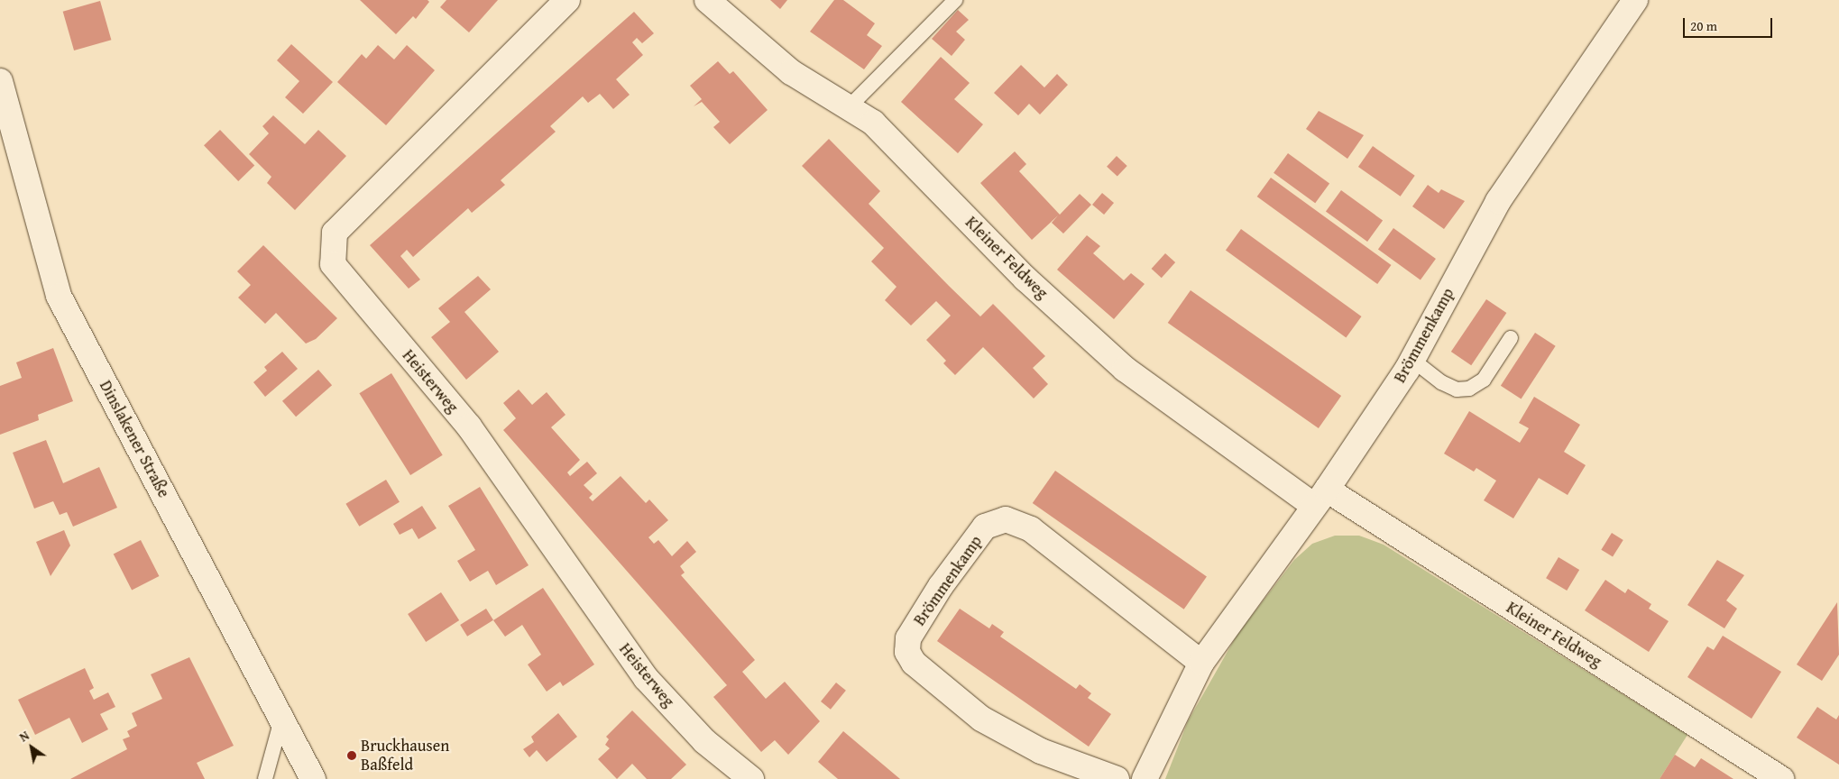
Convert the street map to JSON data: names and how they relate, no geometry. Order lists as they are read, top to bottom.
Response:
{
  "streets": {
    "street": [
      "Kleiner Feldweg",
      "Brömmenkamp",
      "Heisterweg",
      "Dinslakener Straße"
    ]
  },
  "crossings": [
    ["Kleiner Feldweg", "Brömmenkamp"]
  ],
  "places": ["Bruckhausen Baßfeld"],
  "scale_bar": "20 m",
  "north": "top left"
}
